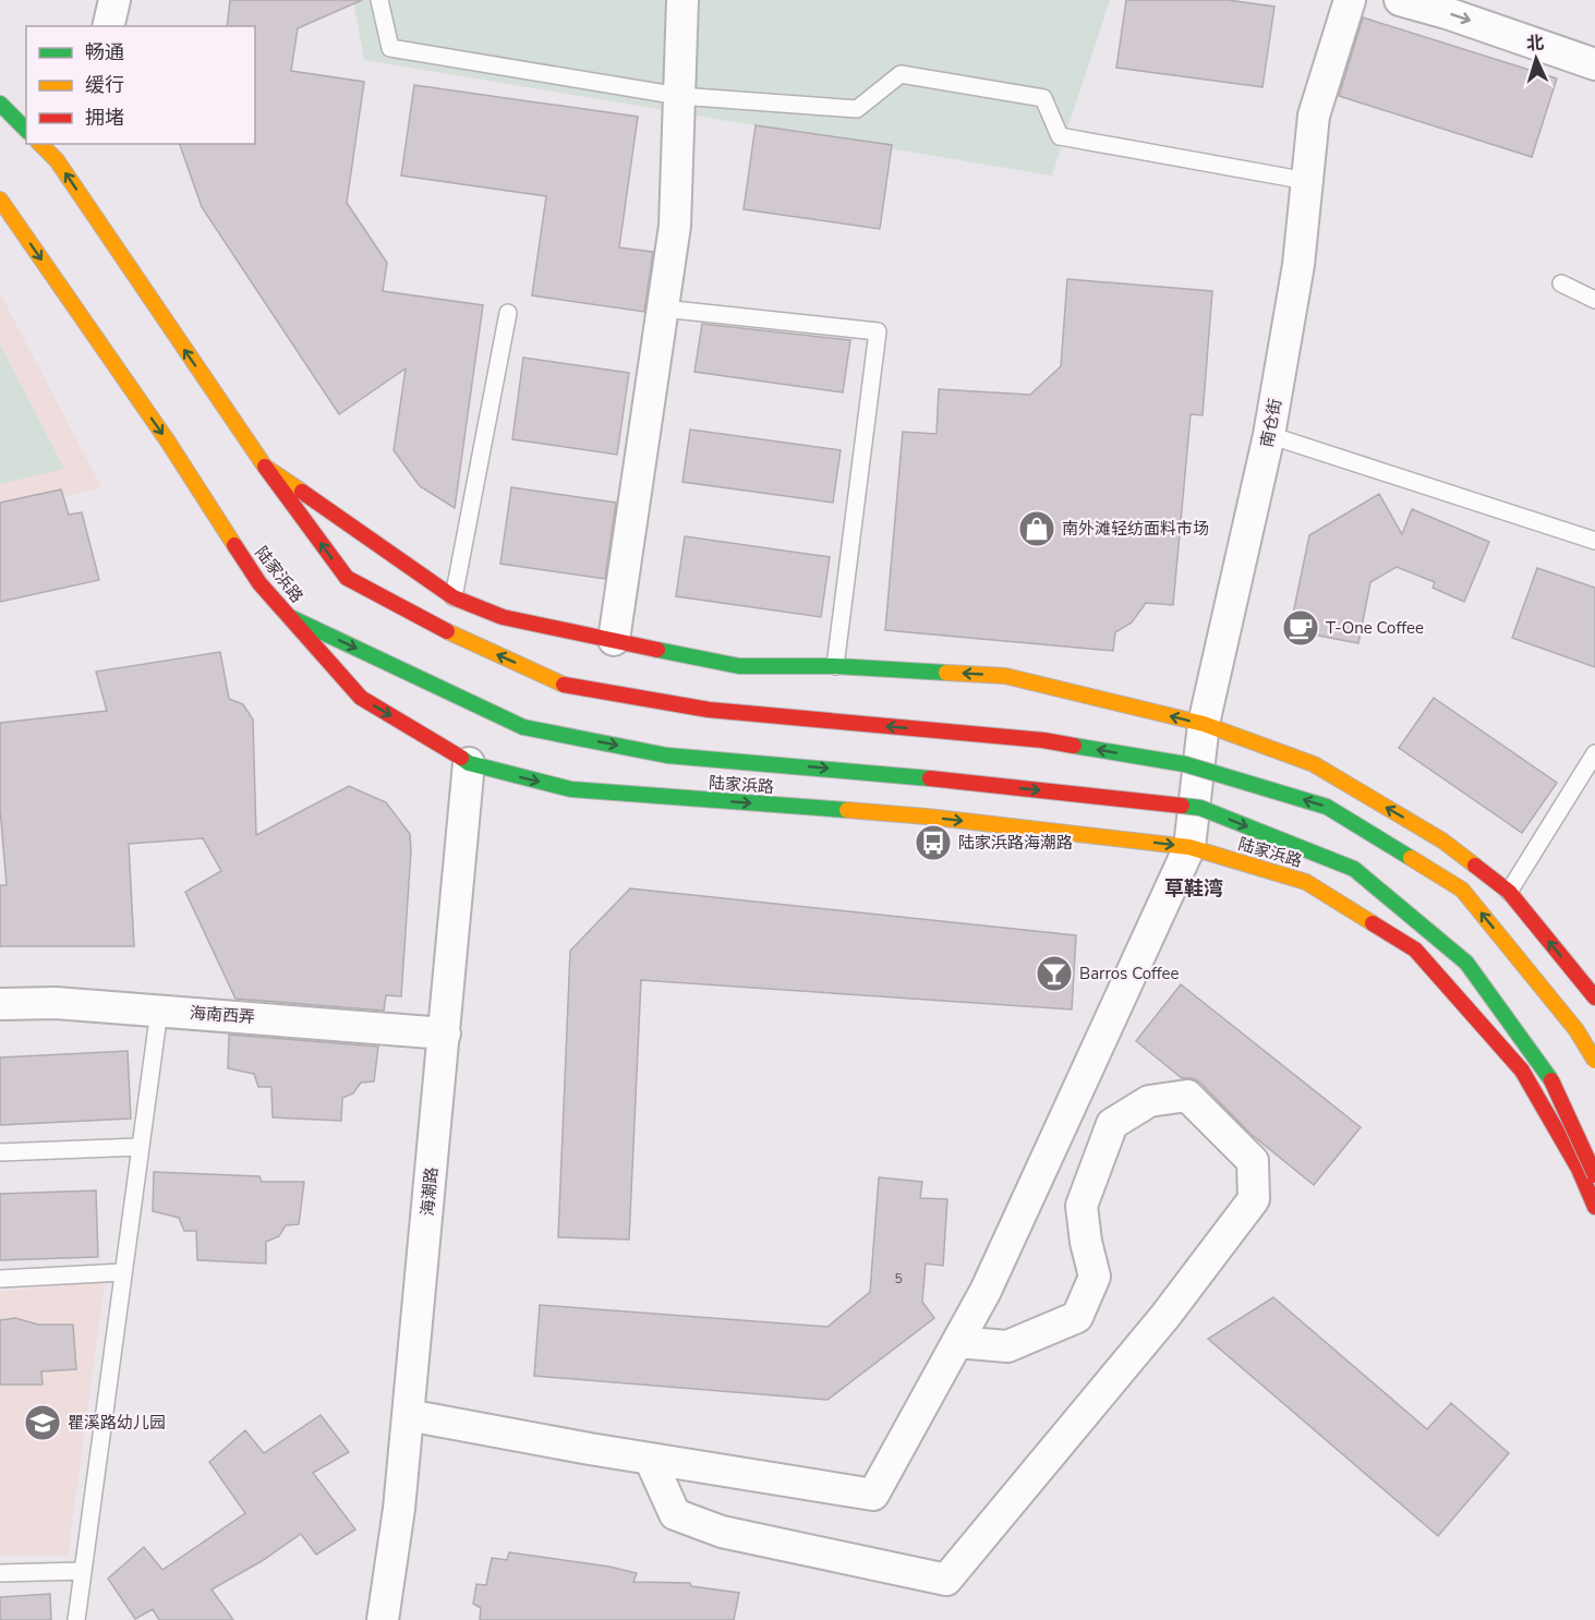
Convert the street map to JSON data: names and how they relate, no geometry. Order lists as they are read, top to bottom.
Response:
{
  "streets": {
    "main road": ["陆家浜路"],
    "street": ["南仓街", "海南西弄", "海潮路"]
  },
  "crossings": [
    ["南仓街", "陆家浜路"],
    ["陆家浜路", "海潮路"],
    ["海南西弄", "海潮路"]
  ],
  "districts": ["草鞋湾"],
  "places": {
    "shop": ["南外滩轻纺面料市场"],
    "cafe": ["T-One Coffee"],
    "bus stop": ["陆家浜路海潮路"],
    "bar": ["Barros Coffee"],
    "school or university": ["瞿溪路幼儿园"]
  },
  "house_numbers": ["5"],
  "legend": ["畅通", "缓行", "拥堵"],
  "north": "top"
}
